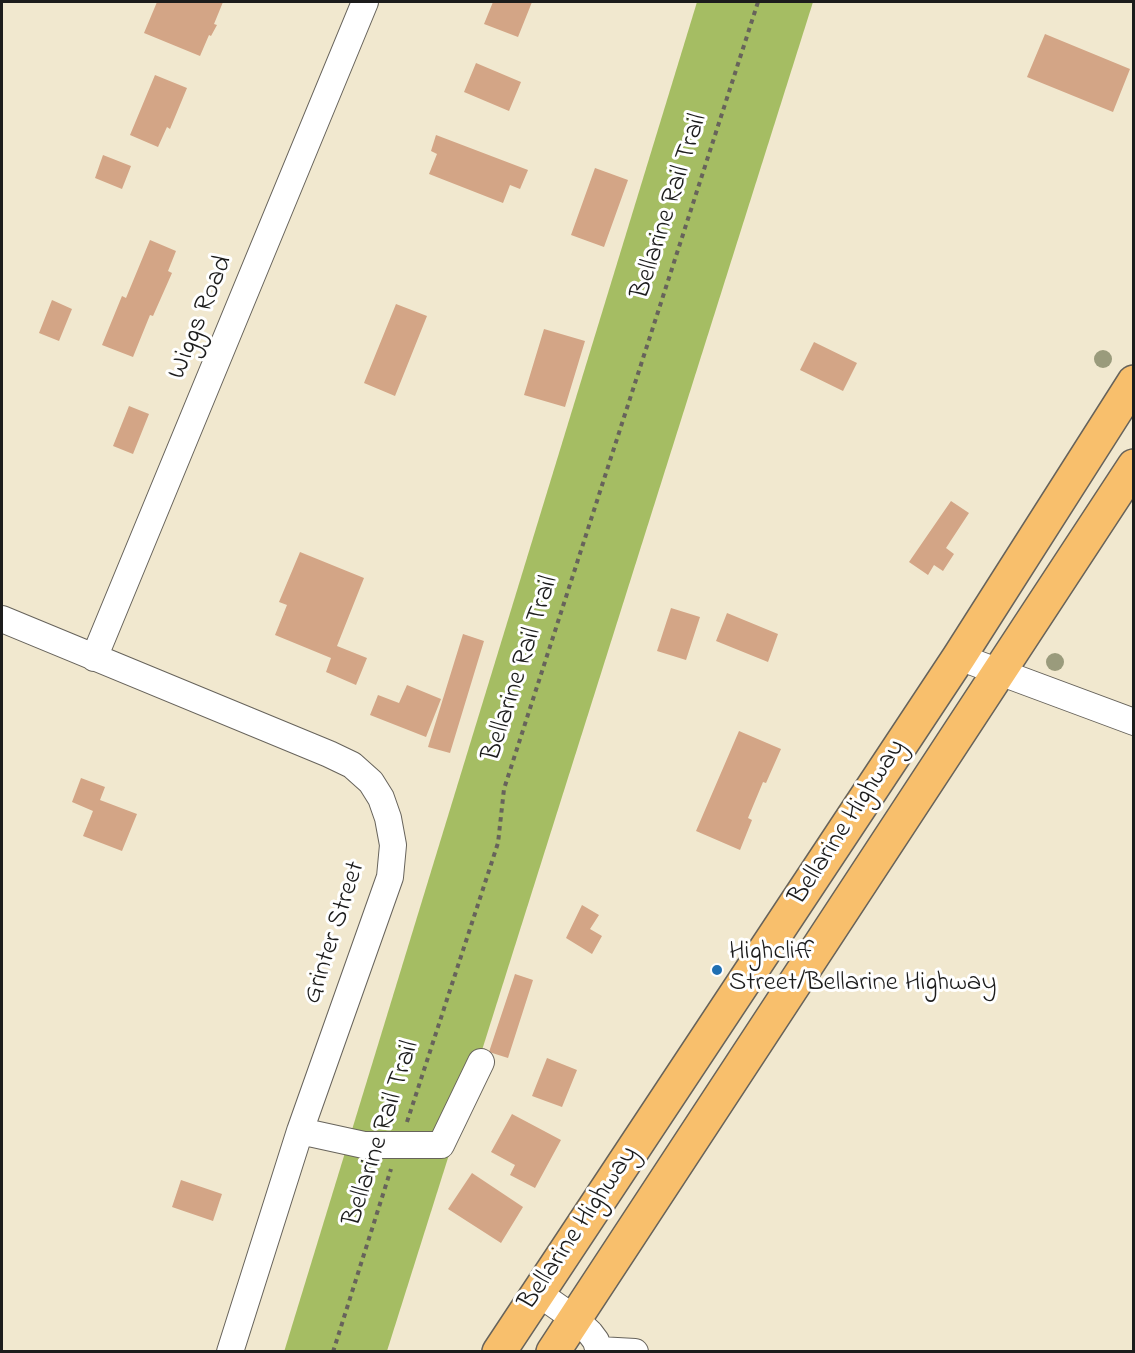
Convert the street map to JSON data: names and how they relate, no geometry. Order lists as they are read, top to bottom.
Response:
{
  "streets": {
    "highway": ["Bellarine Highway"],
    "street": ["Wiggs Road", "Grinter Street"],
    "path": ["Bellarine Rail Trail"]
  },
  "crossings": [
    ["Wiggs Road", "Grinter Street"]
  ],
  "places": ["Highcliff Street/Bellarine Highway"]
}
